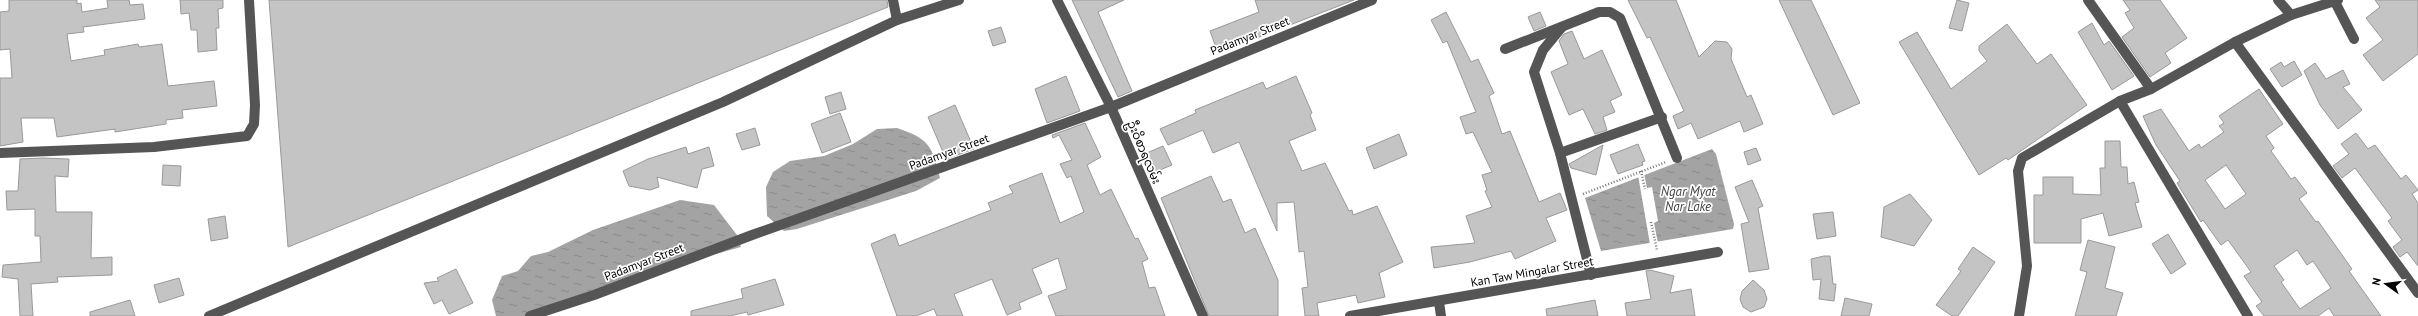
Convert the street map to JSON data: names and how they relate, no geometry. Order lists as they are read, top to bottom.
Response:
{
  "streets": {
    "street": ["Padamyar Street", "ဦးဝိစာရလမ်း", "Kan Taw Mingalar Street"]
  },
  "crossings": [
    ["Padamyar Street", "ဦးဝိစာရလမ်း"]
  ],
  "water": ["Ngar Myat Nar Lake"],
  "north": "left"
}
